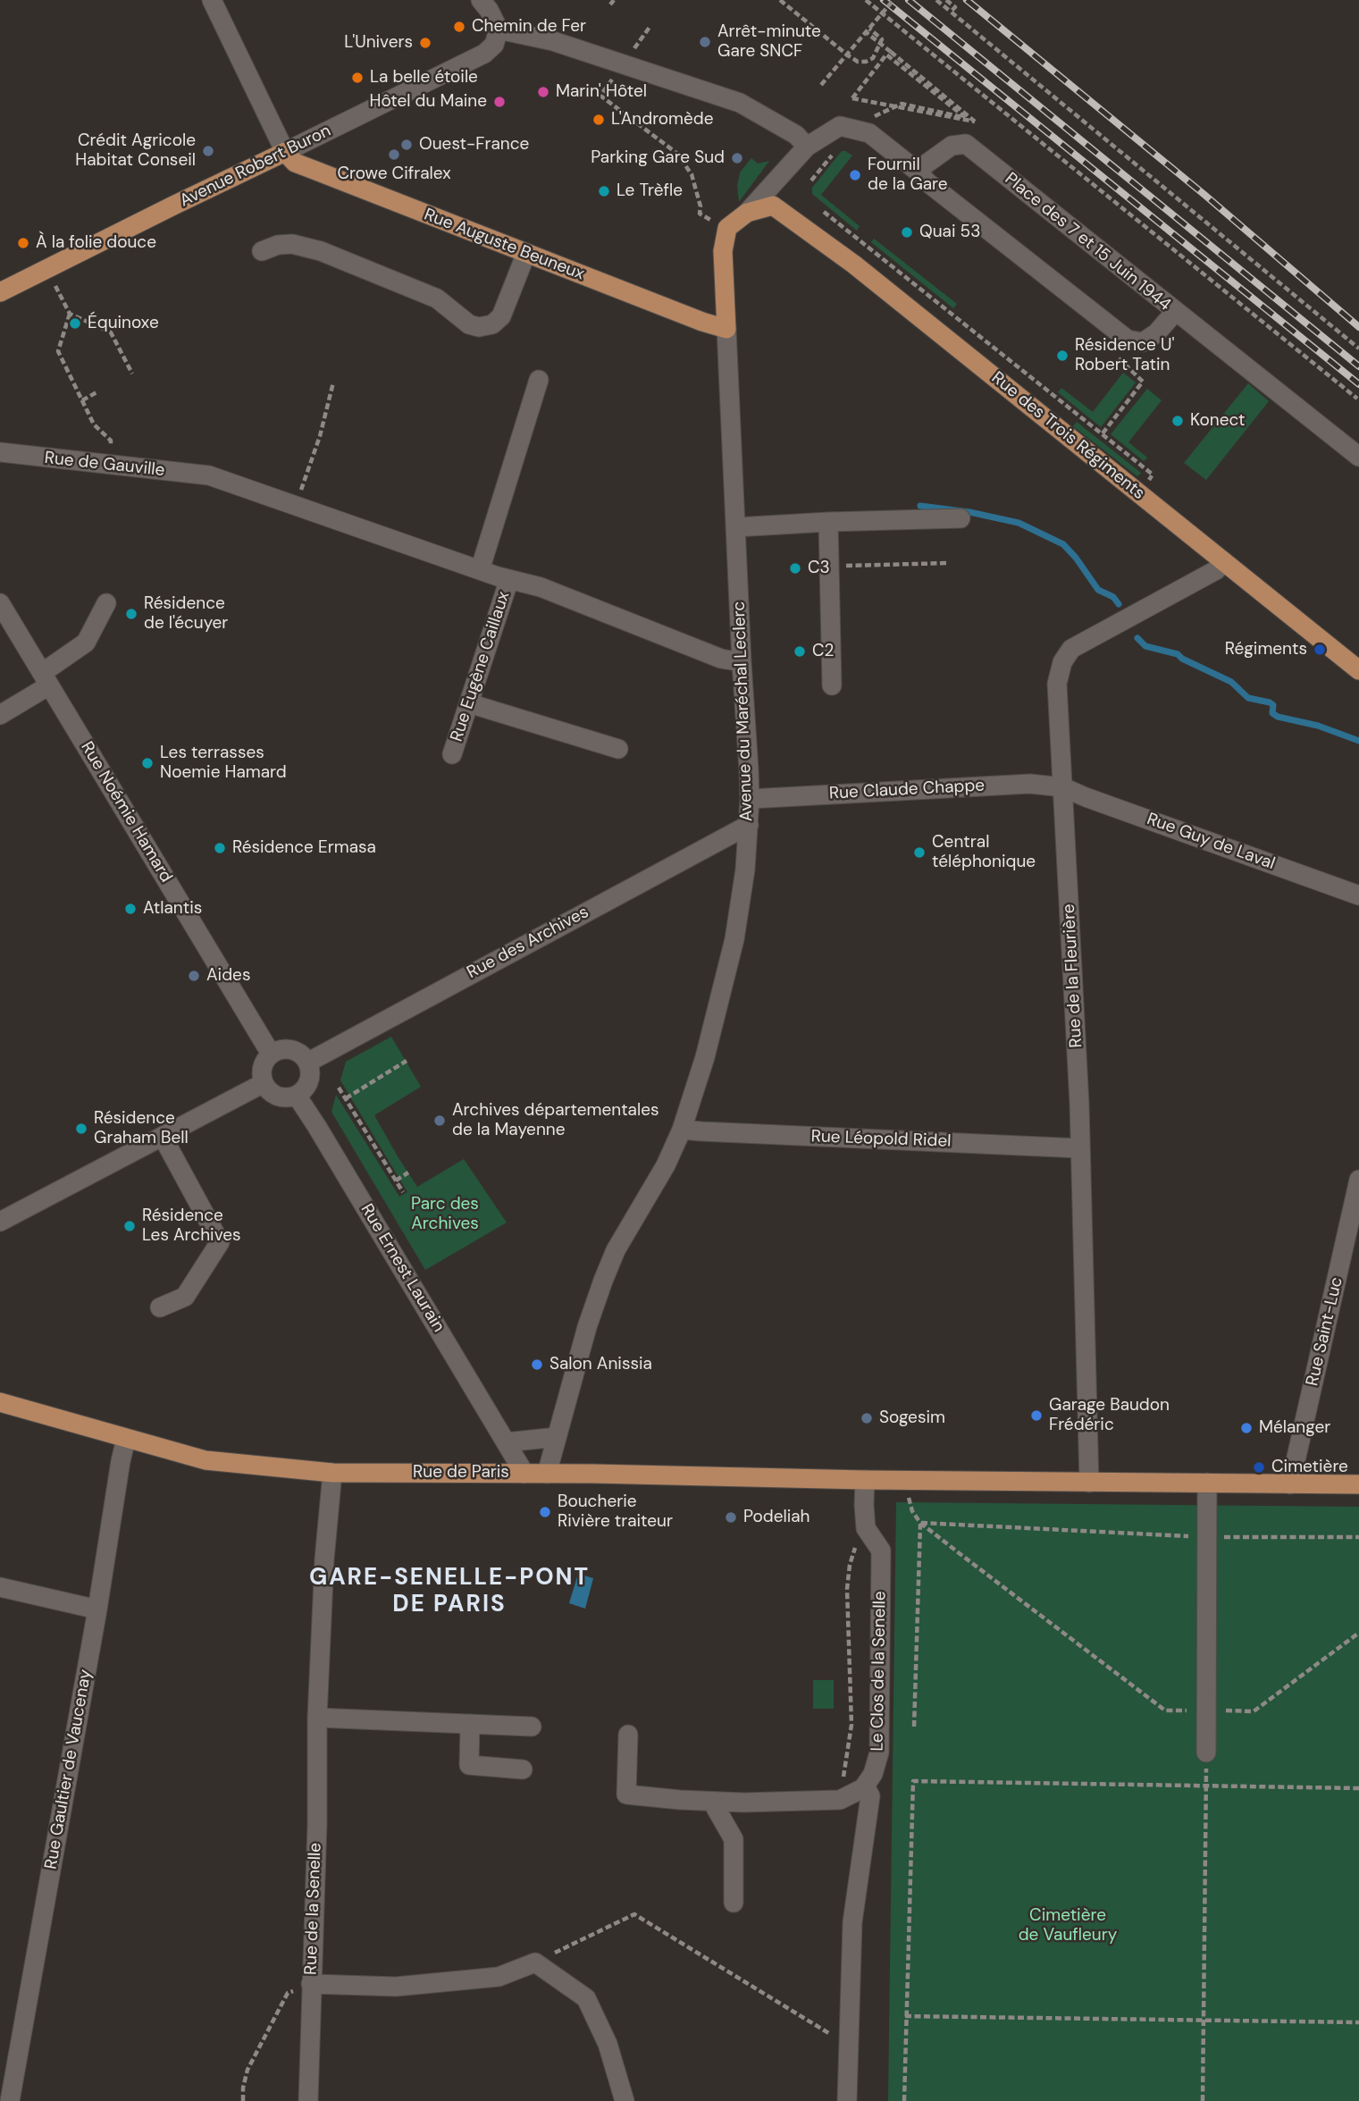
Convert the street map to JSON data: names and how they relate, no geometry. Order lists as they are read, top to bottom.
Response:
{
  "streets": {
    "main road": [
      "Avenue Robert Buron",
      "Rue Auguste Beuneux",
      "Rue des Trois Régiments",
      "Avenue du Maréchal Leclerc",
      "Rue de Paris"
    ],
    "street": [
      "Place des 7 et 15 Juin 1944",
      "Rue de Gauville",
      "Rue Eugène Caillaux",
      "Rue Claude Chappe",
      "Rue Noémie Hamard",
      "Rue Guy de Laval",
      "Rue des Archives",
      "Rue de la Fleurière",
      "Rue Léopold Ridel",
      "Rue Ernest Laurain",
      "Rue Saint-Luc",
      "Le Clos de la Senelle",
      "Rue Gaultier de Vaucenay",
      "Rue de la Senelle"
    ]
  },
  "crossings": [
    ["Avenue Robert Buron", "Rue Auguste Beuneux"],
    ["Rue Auguste Beuneux", "Avenue du Maréchal Leclerc"],
    ["Rue des Trois Régiments", "Rue de la Fleurière"],
    ["Rue de Gauville", "Rue Eugène Caillaux"],
    ["Rue de Gauville", "Avenue du Maréchal Leclerc"],
    ["Avenue du Maréchal Leclerc", "Rue Claude Chappe"],
    ["Avenue du Maréchal Leclerc", "Rue des Archives"],
    ["Avenue du Maréchal Leclerc", "Rue Léopold Ridel"],
    ["Avenue du Maréchal Leclerc", "Rue de Paris"],
    ["Rue Claude Chappe", "Rue Guy de Laval"],
    ["Rue Claude Chappe", "Rue de la Fleurière"],
    ["Rue Noémie Hamard", "Rue des Archives"],
    ["Rue Noémie Hamard", "Rue Ernest Laurain"],
    ["Rue Guy de Laval", "Rue de la Fleurière"],
    ["Rue des Archives", "Rue Ernest Laurain"],
    ["Rue de la Fleurière", "Rue Léopold Ridel"],
    ["Rue de la Fleurière", "Rue de Paris"],
    ["Rue Ernest Laurain", "Rue de Paris"],
    ["Rue Saint-Luc", "Rue de Paris"],
    ["Rue de Paris", "Le Clos de la Senelle"],
    ["Rue de Paris", "Rue Gaultier de Vaucenay"],
    ["Rue de Paris", "Rue de la Senelle"]
  ],
  "districts": ["GARE-SENELLE-PONT DE PARIS"],
  "parks": ["Parc des Archives", "Cimetière de Vaufleury"],
  "places": [
    "Chemin de Fer",
    "Arrêt-minute Gare SNCF",
    "L'Univers",
    "La belle étoile",
    "Marin' Hôtel",
    "Hôtel du Maine",
    "L'Andromède",
    "Ouest-France",
    "Crédit Agricole Habitat Conseil",
    "Crowe Cifralex",
    "Parking Gare Sud",
    "Fournil de la Gare",
    "Le Trèfle",
    "Quai 53",
    "À la folie douce",
    "Équinoxe",
    "Résidence U' Robert Tatin",
    "Konect",
    "C3",
    "Résidence de l'écuyer",
    "Régiments",
    "C2",
    "Les terrasses Noemie Hamard",
    "Résidence Ermasa",
    "Central téléphonique",
    "Atlantis",
    "Aides",
    "Archives départementales de la Mayenne",
    "Résidence Graham Bell",
    "Résidence Les Archives",
    "Salon Anissia",
    "Garage Baudon Frédéric",
    "Sogesim",
    "Mélanger",
    "Cimetière",
    "Boucherie Rivière traiteur",
    "Podeliah"
  ]
}
